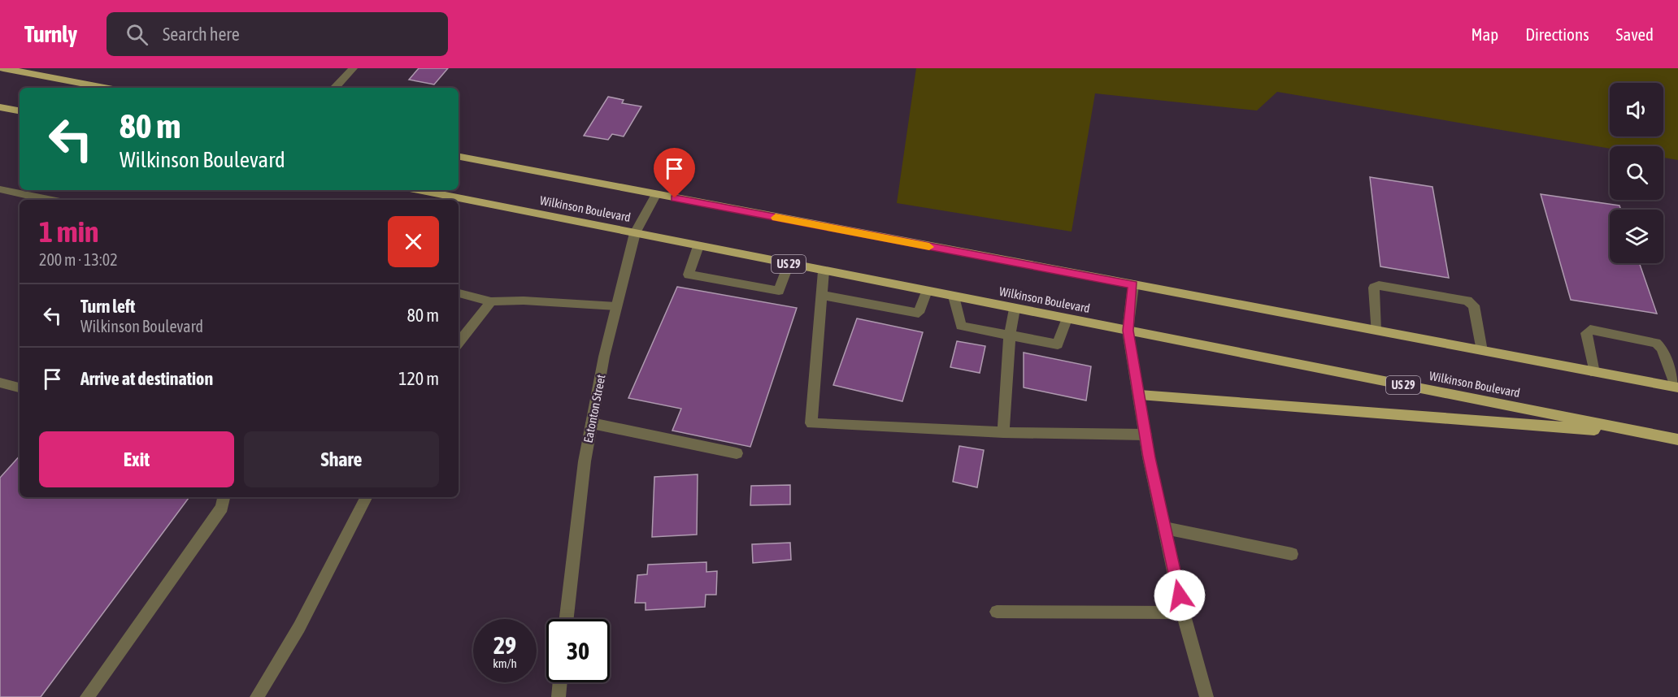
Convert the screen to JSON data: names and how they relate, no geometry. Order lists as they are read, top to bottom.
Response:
{
  "streets": {
    "main road": ["Wilkinson Boulevard", "US 29"],
    "street": ["Eatonton Street"]
  },
  "crossings": [
    ["Wilkinson Boulevard", "Eatonton Street"]
  ],
  "page": {
    "header": "Turnly",
    "search": "Search here",
    "nav": ["Map", "Directions", "Saved"],
    "turn": ["80 m", "Wilkinson Boulevard"],
    "heading": ["1 min", "200 m · 13:02"],
    "list": [
      {
        "name": "Turn left",
        "note": "Wilkinson Boulevard",
        "value": "80 m"
      },
      {
        "name": "Arrive at destination",
        "value": "120 m"
      }
    ],
    "buttons": ["Exit", "Share"],
    "speed": "29 km/h",
    "limit": "30"
  }
}
